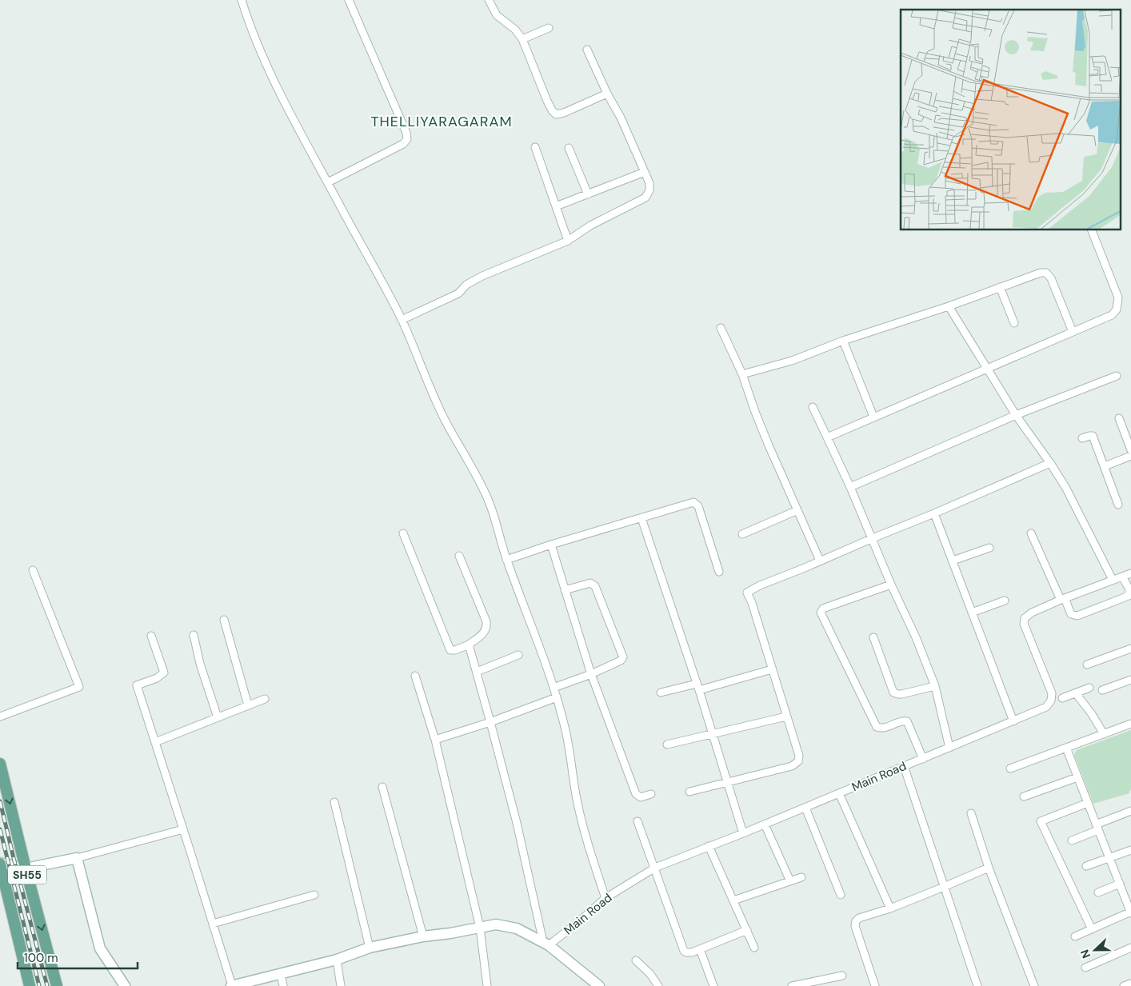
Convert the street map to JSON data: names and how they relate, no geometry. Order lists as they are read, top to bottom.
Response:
{
  "streets": {
    "main road": ["SH55"],
    "street": ["Main Road"]
  },
  "districts": ["THELLIYARAGARAM"],
  "scale_bar": "100 m",
  "north": "left"
}
